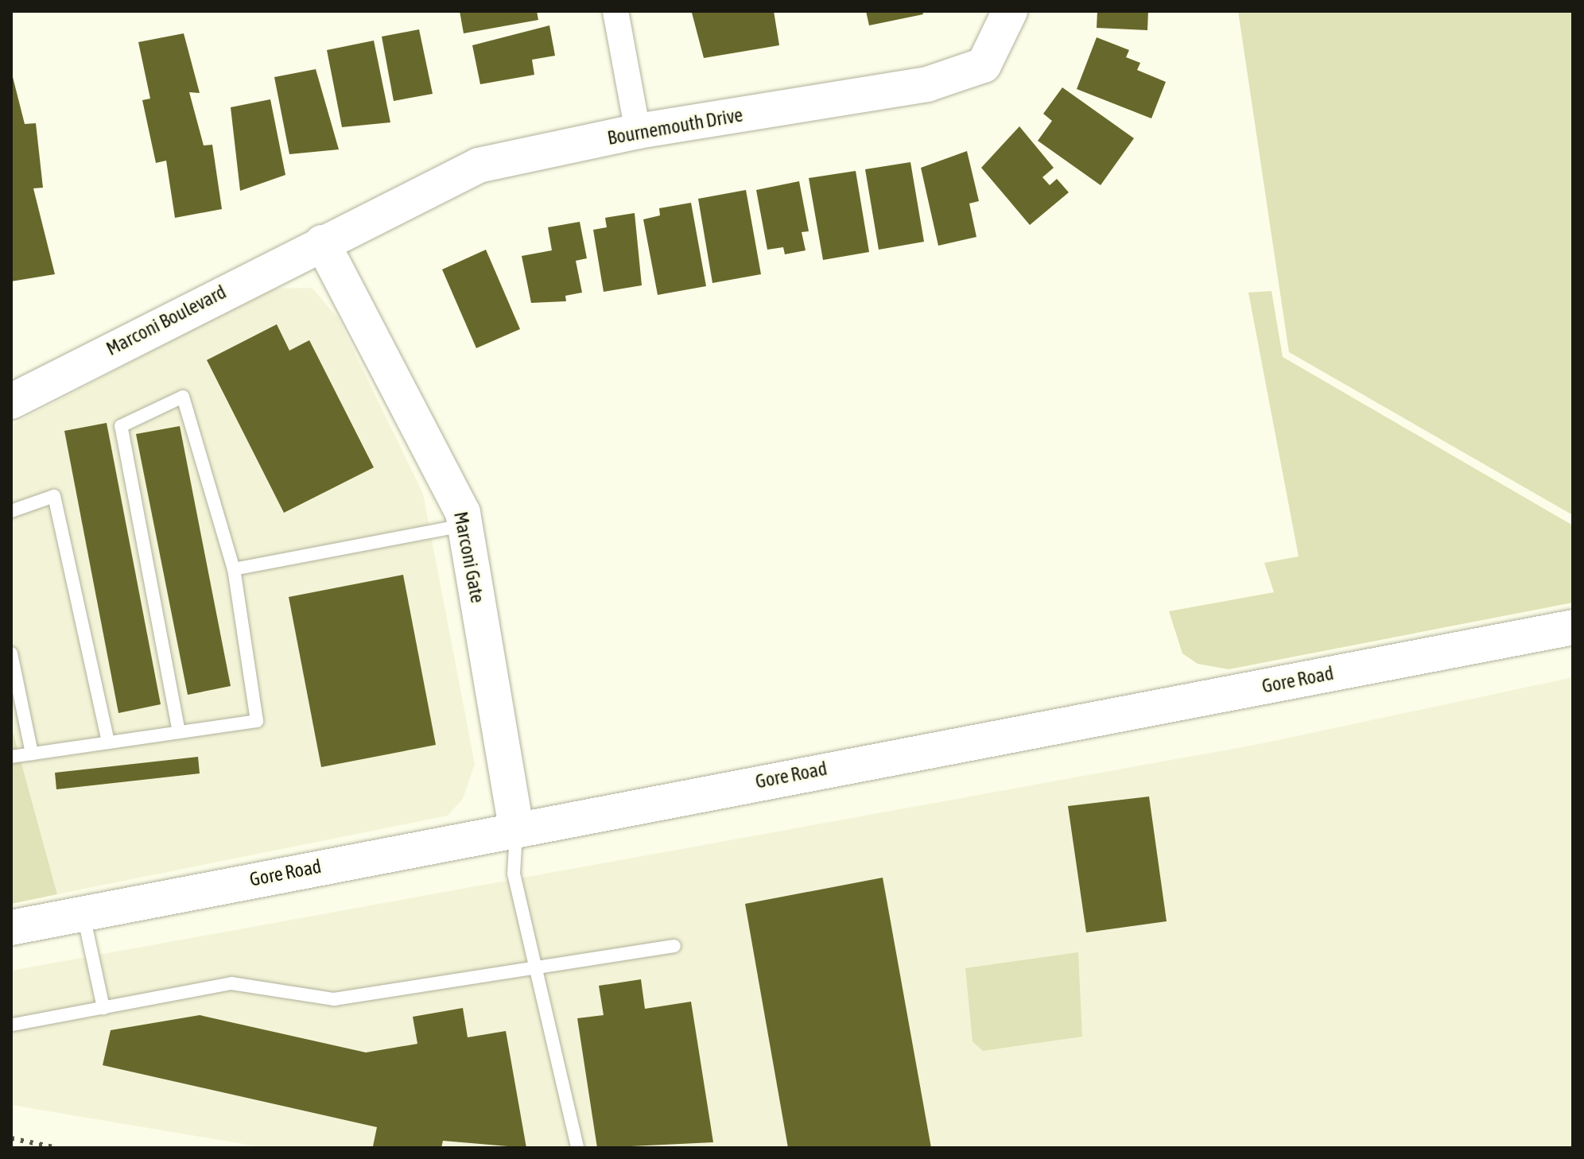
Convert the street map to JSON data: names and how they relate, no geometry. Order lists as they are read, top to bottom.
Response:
{
  "streets": {
    "street": [
      "Bournemouth Drive",
      "Marconi Boulevard",
      "Marconi Gate",
      "Gore Road"
    ]
  },
  "crossings": [
    ["Bournemouth Drive", "Marconi Boulevard"],
    ["Bournemouth Drive", "Marconi Gate"],
    ["Marconi Boulevard", "Marconi Gate"],
    ["Marconi Gate", "Gore Road"]
  ]
}
